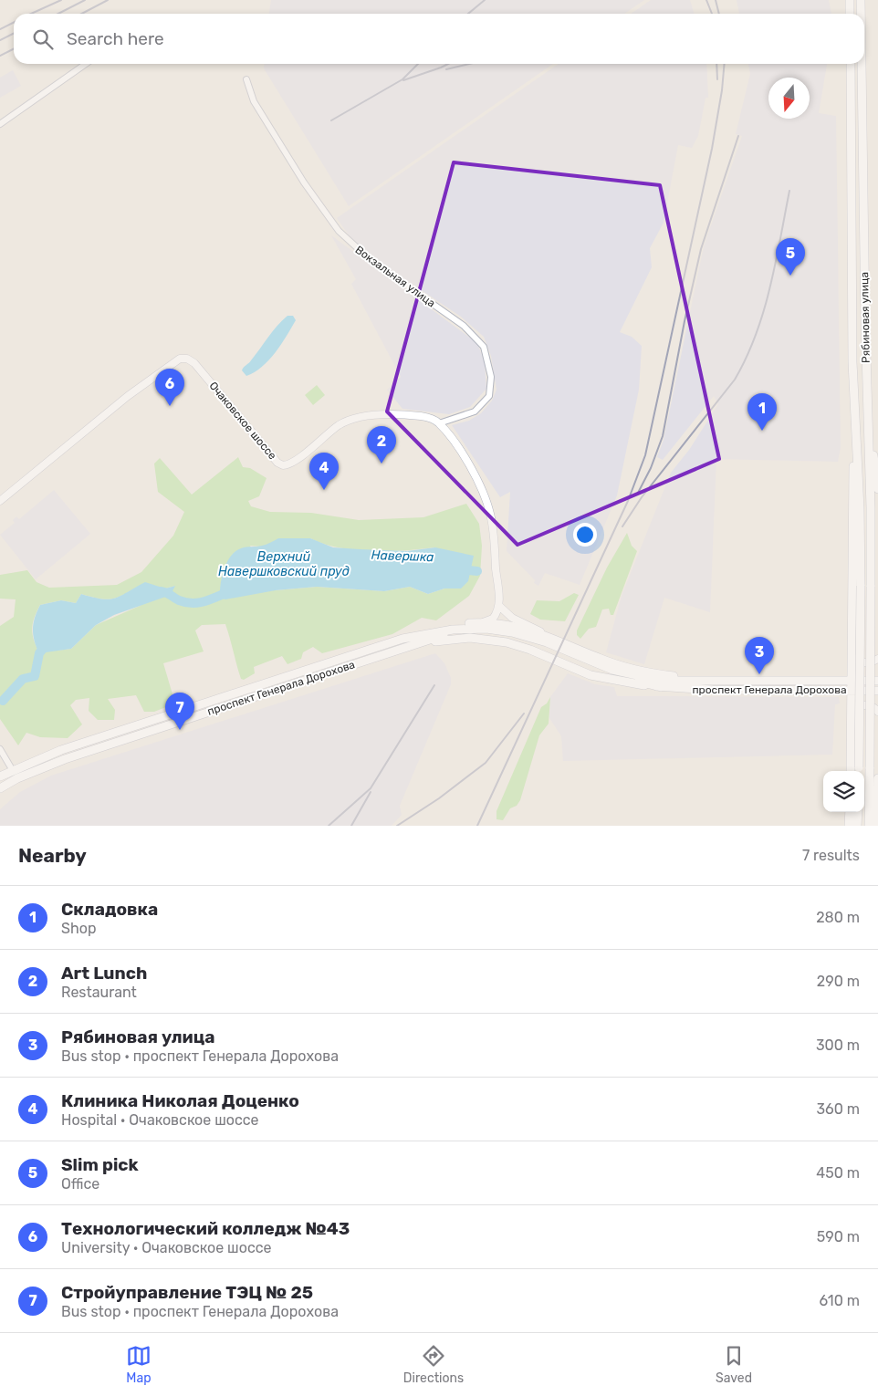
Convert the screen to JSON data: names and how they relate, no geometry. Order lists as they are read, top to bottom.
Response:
{
  "streets": {
    "main road": ["Рябиновая улица", "проспект Генерала Дорохова"],
    "street": ["Вокзальная улица", "Очаковское шоссе"]
  },
  "crossings": [
    ["Вокзальная улица", "Очаковское шоссе"]
  ],
  "water": ["Навершка", "Верхний Навершковский пруд"],
  "north": "bottom",
  "page": {
    "search": "Search here",
    "pins": [
      "5",
      "6",
      "1",
      "2",
      "4",
      "3",
      "7"
    ],
    "heading": ["Nearby", "7 results"],
    "list": [
      {
        "mark": "1",
        "name": "Складовка",
        "note": "Shop",
        "value": "280 m"
      },
      {
        "mark": "2",
        "name": "Art Lunch",
        "note": "Restaurant",
        "value": "290 m"
      },
      {
        "mark": "3",
        "name": "Рябиновая улица",
        "note": "Bus stop · проспект Генерала Дорохова",
        "value": "300 m"
      },
      {
        "mark": "4",
        "name": "Клиника Николая Доценко",
        "note": "Hospital · Очаковское шоссе",
        "value": "360 m"
      },
      {
        "mark": "5",
        "name": "Slim pick",
        "note": "Office",
        "value": "450 m"
      },
      {
        "mark": "6",
        "name": "Технологический колледж №43",
        "note": "University · Очаковское шоссе",
        "value": "590 m"
      },
      {
        "mark": "7",
        "name": "Стройуправление ТЭЦ № 25",
        "note": "Bus stop · проспект Генерала Дорохова",
        "value": "610 m"
      }
    ],
    "nav": ["Map", "Directions", "Saved"]
  }
}
